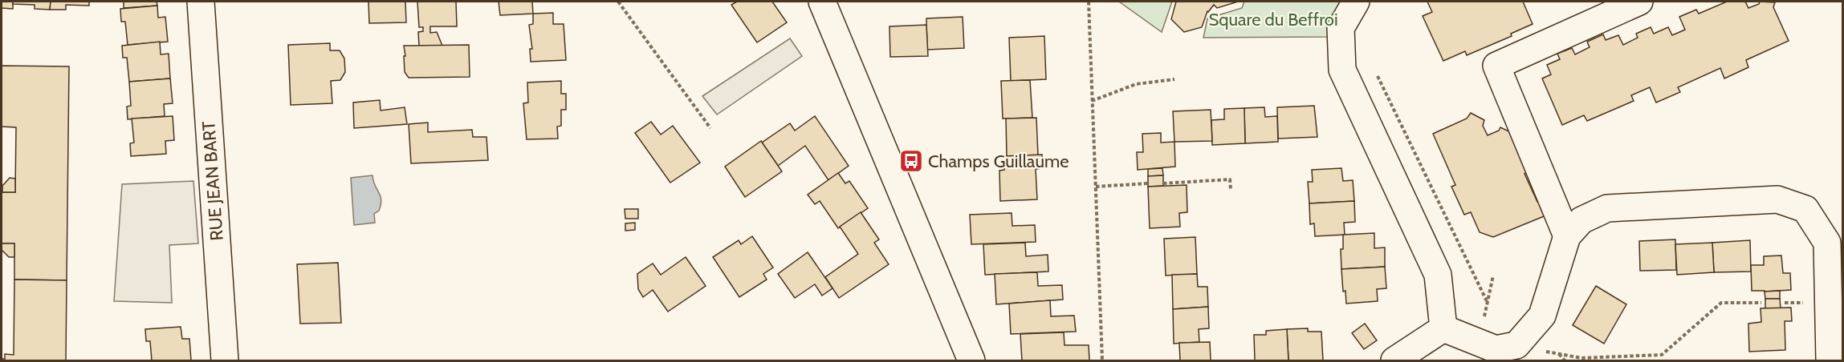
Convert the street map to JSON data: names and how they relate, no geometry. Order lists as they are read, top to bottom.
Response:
{
  "streets": {
    "street": ["RUE JEAN BART"]
  },
  "parks": ["Square du Beffroi"],
  "places": {
    "bus stop": ["Champs Guillaume"]
  }
}
